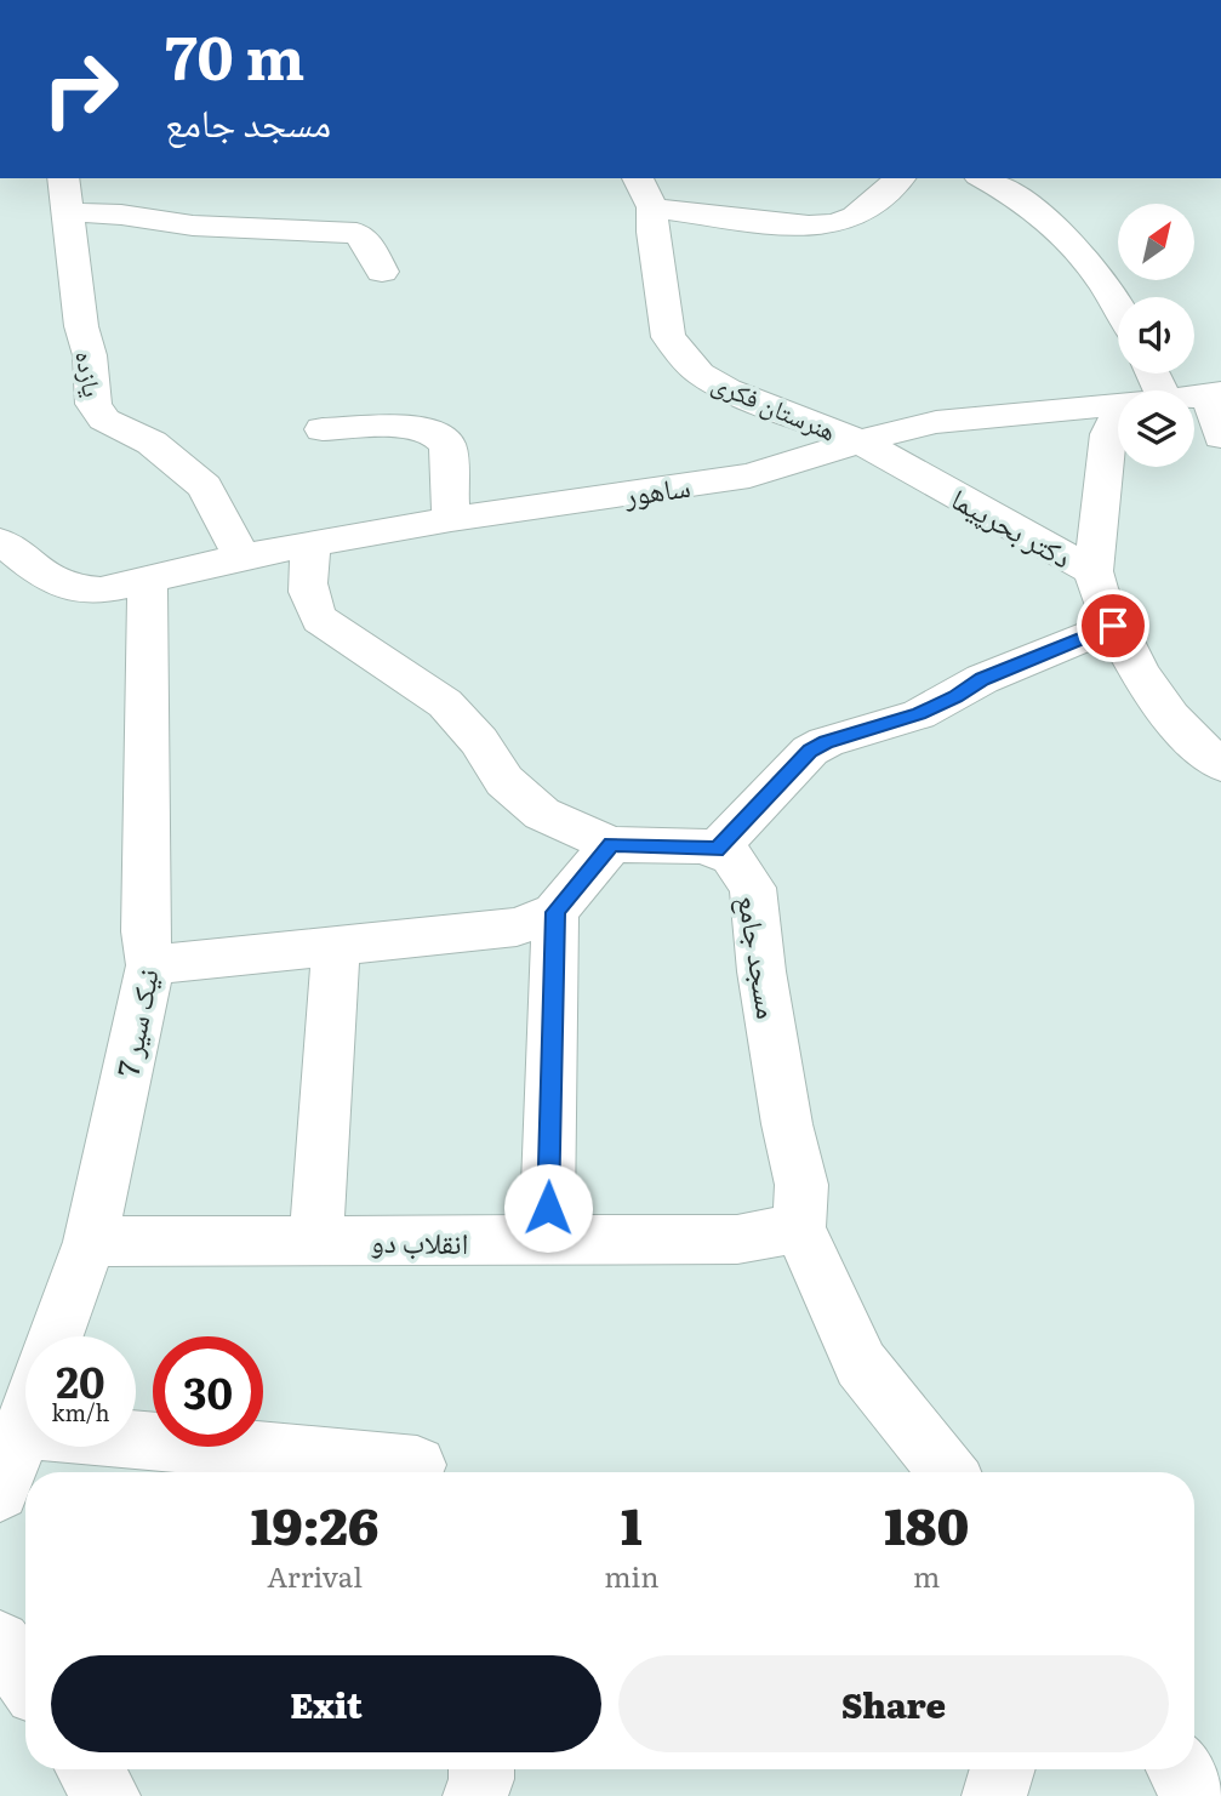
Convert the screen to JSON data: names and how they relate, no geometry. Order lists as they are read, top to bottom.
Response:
{
  "streets": {
    "street": [
      "یازده",
      "هنرستان فکری",
      "ساهور",
      "دکتر بحرپیما",
      "مسجد جامع",
      "نیک سیر 7",
      "انقلاب دو"
    ]
  },
  "crossings": [
    ["یازده", "ساهور"],
    ["هنرستان فکری", "ساهور"],
    ["هنرستان فکری", "دکتر بحرپیما"],
    ["ساهور", "دکتر بحرپیما"],
    ["ساهور", "نیک سیر 7"],
    ["مسجد جامع", "انقلاب دو"],
    ["نیک سیر 7", "انقلاب دو"]
  ],
  "north": "top right",
  "page": {
    "turn": ["70 m", "مسجد جامع"],
    "speed": "20 km/h",
    "limit": "30",
    "eta": [
      "19:26",
      "Arrival",
      "1",
      "min",
      "180",
      "m"
    ],
    "buttons": ["Exit", "Share"]
  }
}
